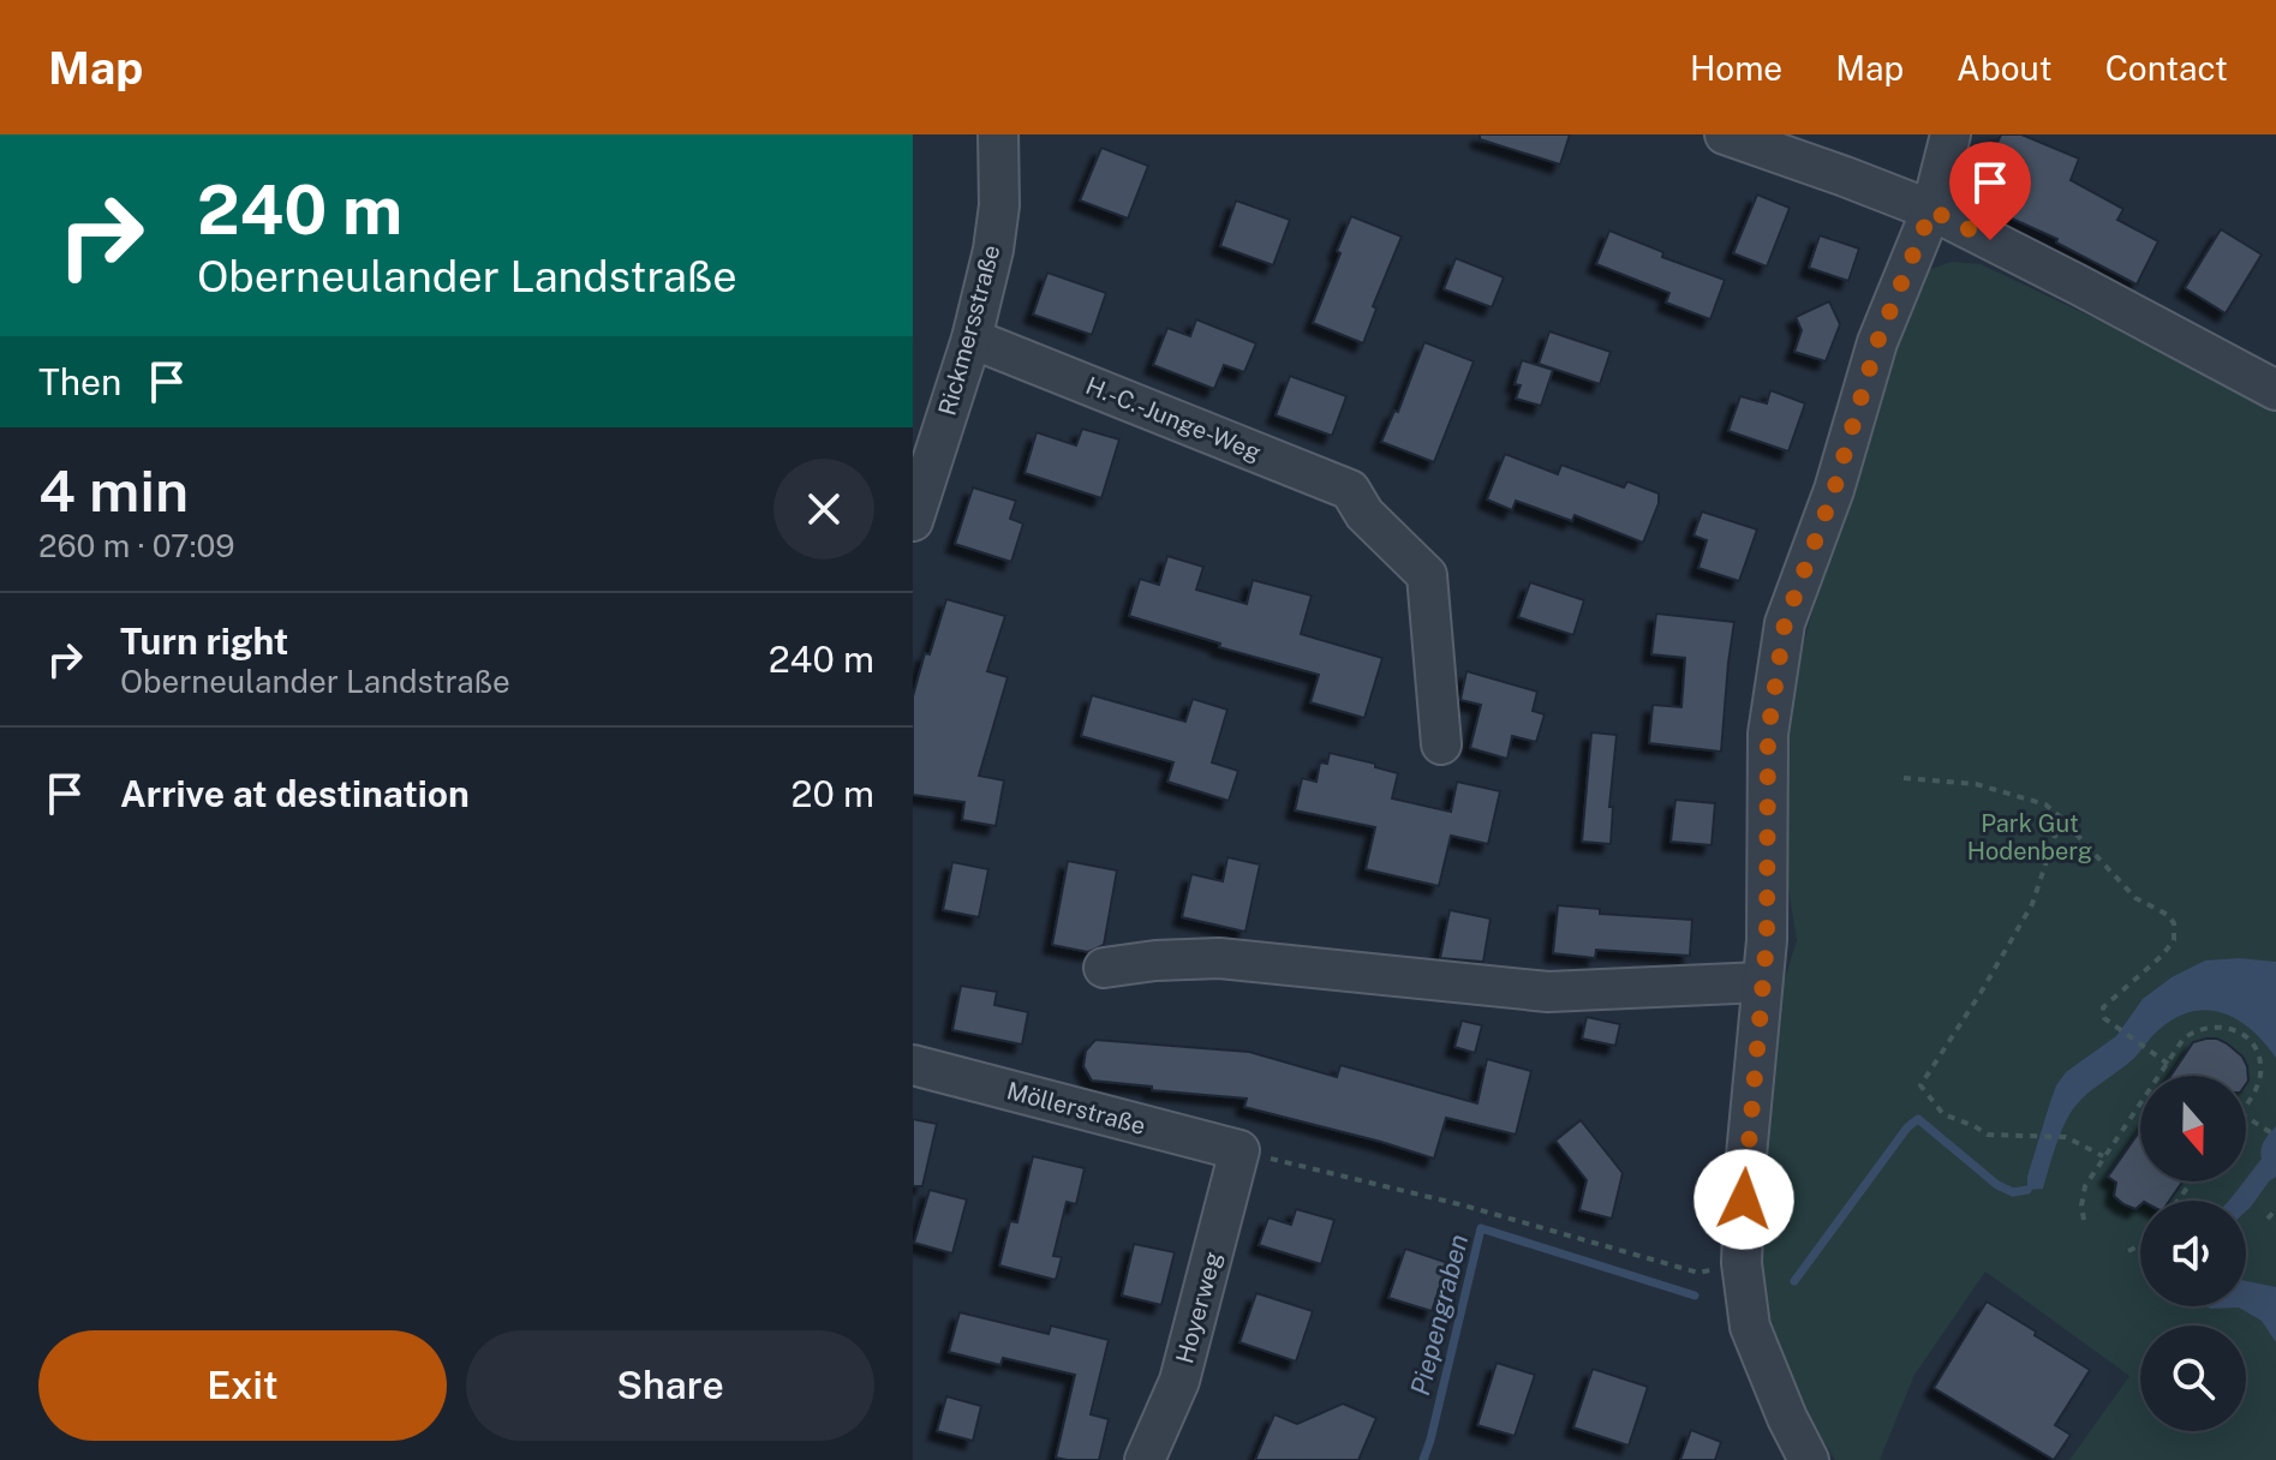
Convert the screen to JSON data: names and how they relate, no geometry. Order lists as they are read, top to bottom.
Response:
{
  "streets": {
    "street": [
      "Rickmersstraße",
      "H.-C.-Junge-Weg",
      "Möllerstraße",
      "Hoyerweg"
    ]
  },
  "crossings": [
    ["Rickmersstraße", "H.-C.-Junge-Weg"],
    ["Möllerstraße", "Hoyerweg"]
  ],
  "water": ["Piepengraben"],
  "parks": ["Park Gut Hodenberg"],
  "north": "bottom",
  "page": {
    "header": "Map",
    "nav": [
      "Home",
      "Map",
      "About",
      "Contact"
    ],
    "turn": ["240 m", "Oberneulander Landstraße"],
    "then": "Then",
    "heading": ["4 min", "260 m · 07:09"],
    "list": [
      {
        "name": "Turn right",
        "note": "Oberneulander Landstraße",
        "value": "240 m"
      },
      {
        "name": "Arrive at destination",
        "value": "20 m"
      }
    ],
    "buttons": ["Exit", "Share"]
  }
}
